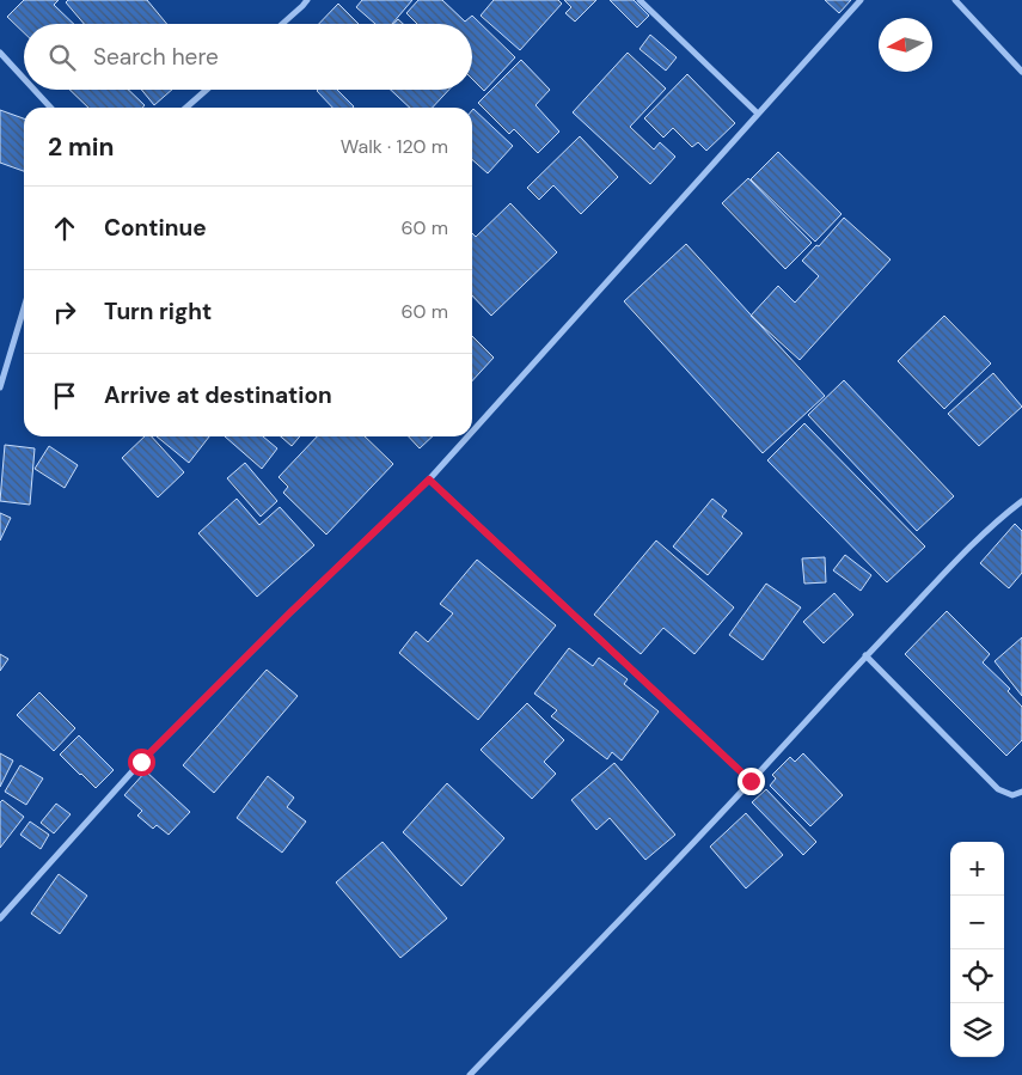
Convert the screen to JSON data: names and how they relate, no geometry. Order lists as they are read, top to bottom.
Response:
{
  "north": "left",
  "page": {
    "search": "Search here",
    "heading": ["2 min", "Walk · 120 m"],
    "list": [
      ["Continue", "60 m"],
      ["Turn right", "60 m"],
      "Arrive at destination"
    ],
    "map_buttons": ["+", "−"]
  }
}
